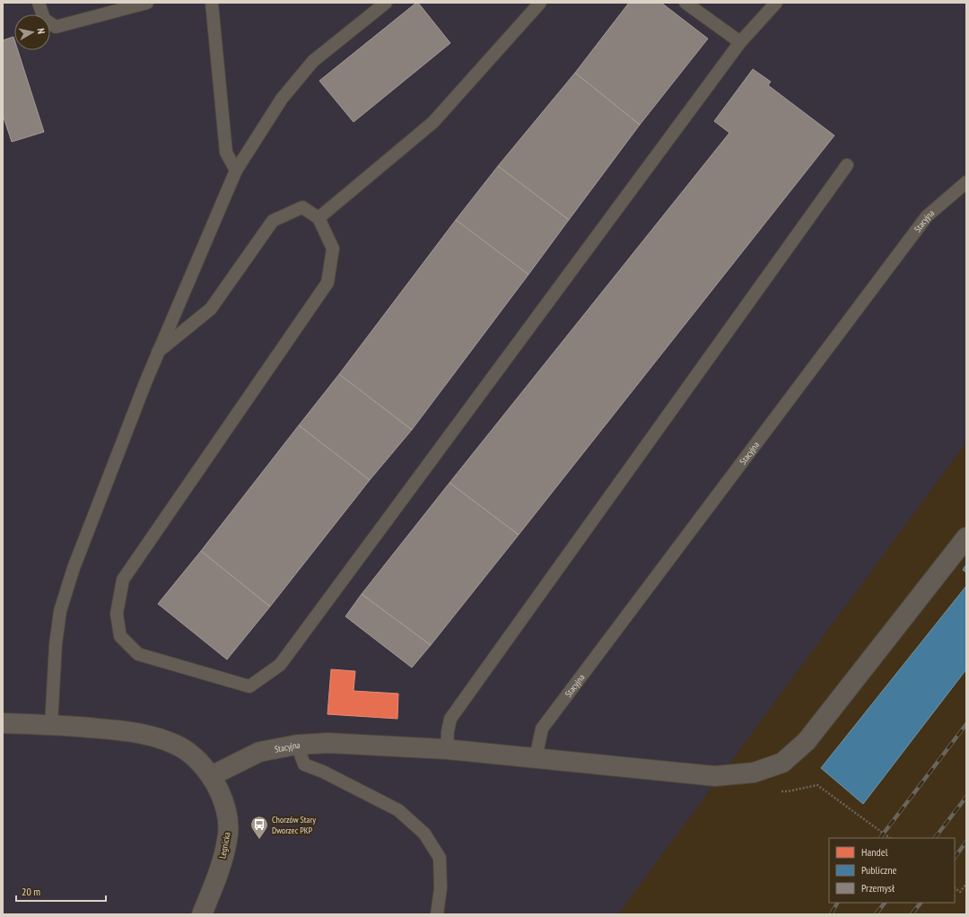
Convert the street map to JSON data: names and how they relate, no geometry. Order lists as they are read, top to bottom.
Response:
{
  "streets": {
    "street": ["Stacyjna", "Legnicka"]
  },
  "crossings": [
    ["Stacyjna", "Legnicka"]
  ],
  "places": {
    "bus stop": ["Chorzów Stary Dworzec PKP"]
  },
  "legend": ["Handel", "Publiczne", "Przemysł"],
  "scale_bar": "20 m",
  "north": "right"
}
